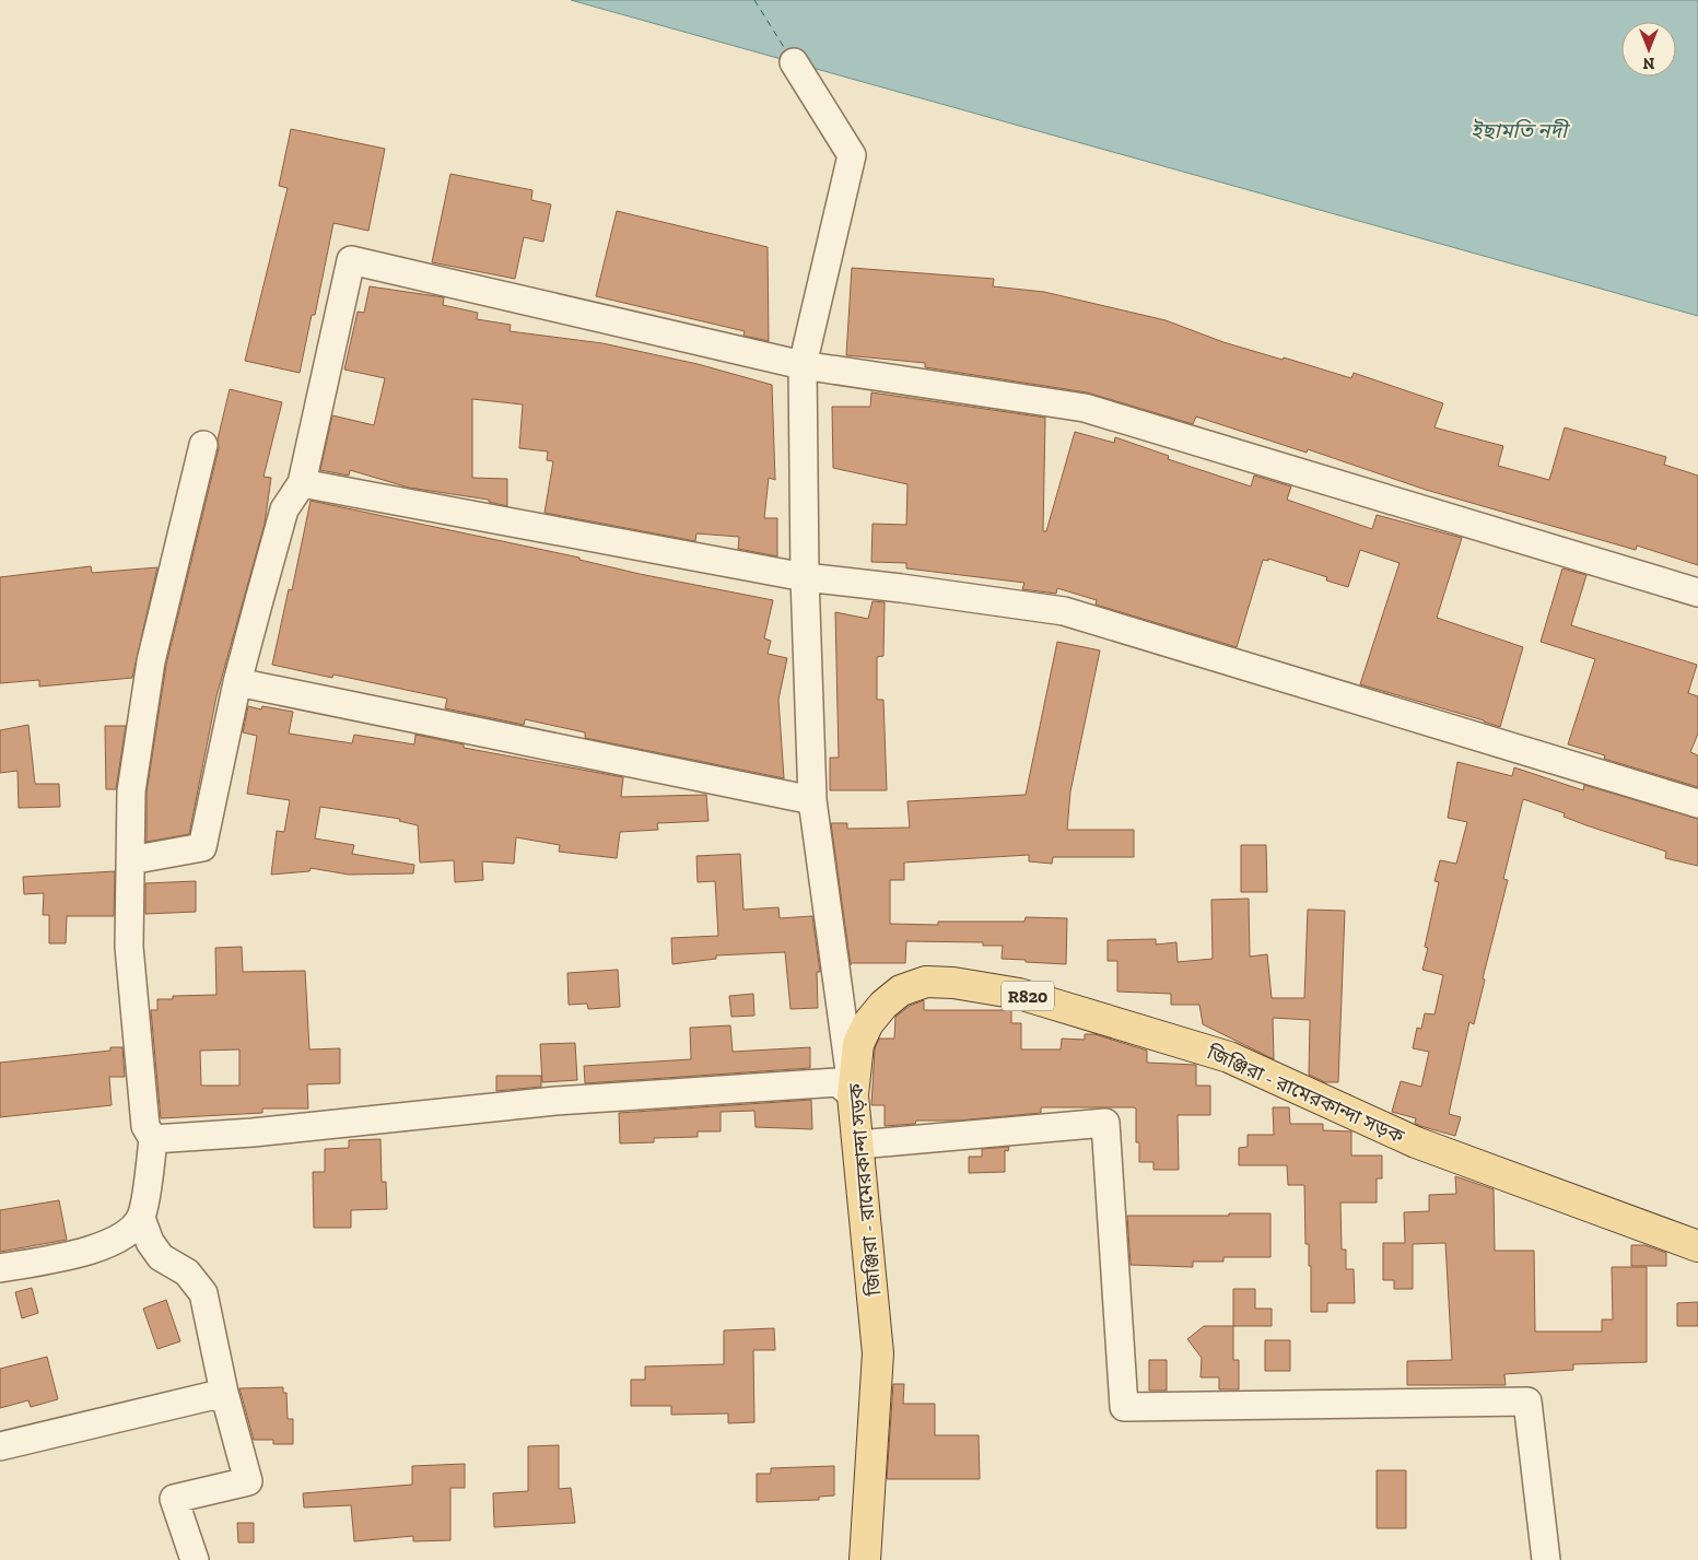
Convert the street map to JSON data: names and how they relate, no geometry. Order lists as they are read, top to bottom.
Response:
{
  "streets": {
    "main road": ["R820", "জিঞ্জিরা - রামেরকান্দা সড়ক"]
  },
  "water": ["ইছামতি নদী"],
  "north": "bottom"
}
